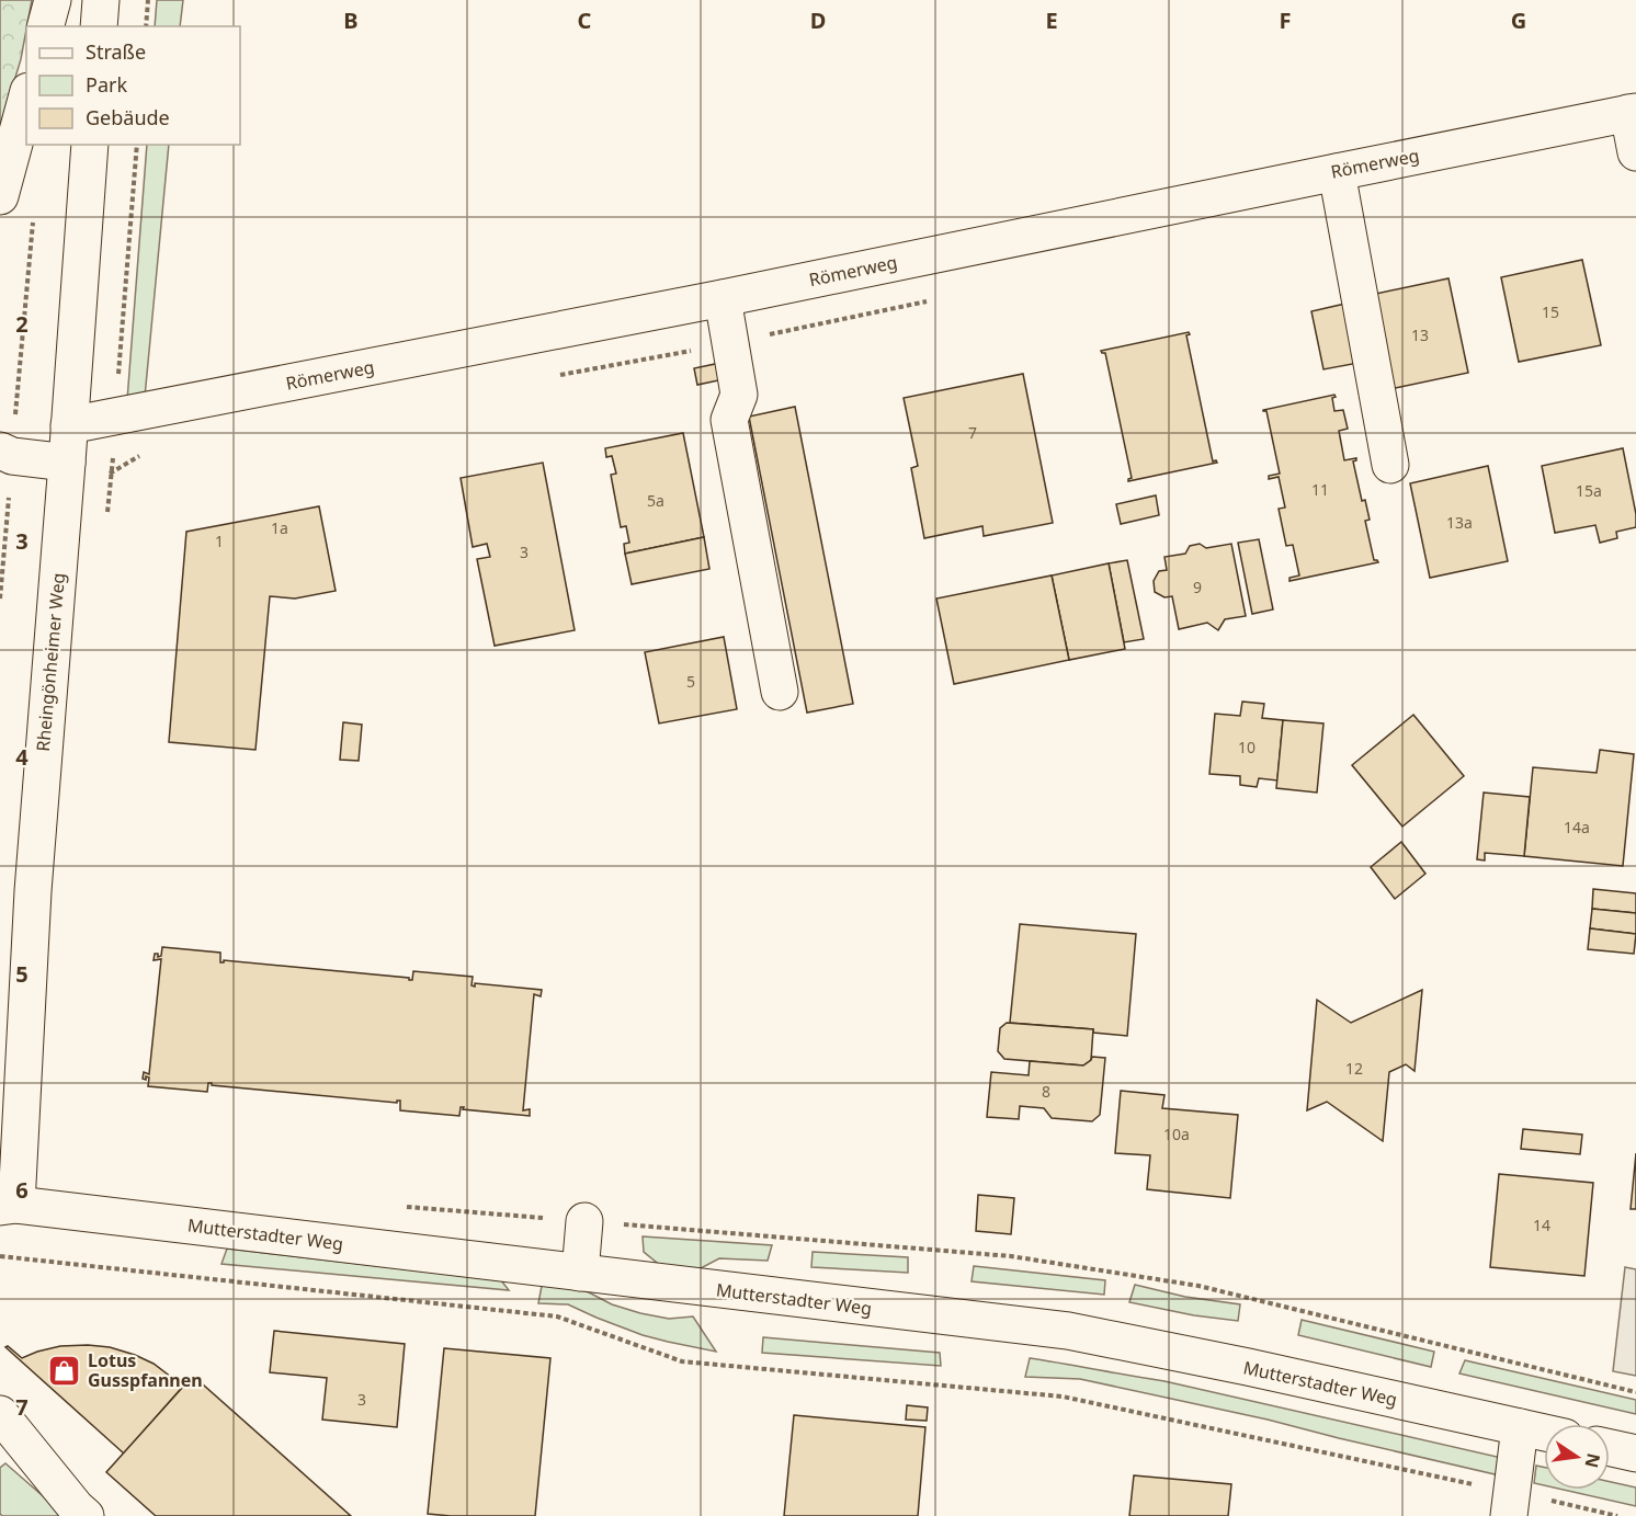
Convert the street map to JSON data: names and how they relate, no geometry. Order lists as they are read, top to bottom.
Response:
{
  "streets": {
    "street": ["Römerweg", "Rheingönheimer Weg", "Mutterstadter Weg"]
  },
  "crossings": [
    ["Römerweg", "Rheingönheimer Weg"],
    ["Rheingönheimer Weg", "Mutterstadter Weg"]
  ],
  "places": {
    "shop": ["Lotus Gusspfannen"]
  },
  "house_numbers": [
    "15",
    "13",
    "7",
    "11",
    "15a",
    "5a",
    "13a",
    "1a",
    "1",
    "3",
    "9",
    "5",
    "10",
    "14a",
    "12",
    "8",
    "10a",
    "14",
    "3"
  ],
  "legend": ["Straße", "Park", "Gebäude"],
  "north": "right",
  "grid": {
    "columns": [
      "B",
      "C",
      "D",
      "E",
      "F",
      "G"
    ],
    "rows": [
      "2",
      "3",
      "4",
      "5",
      "6",
      "7"
    ]
  }
}
